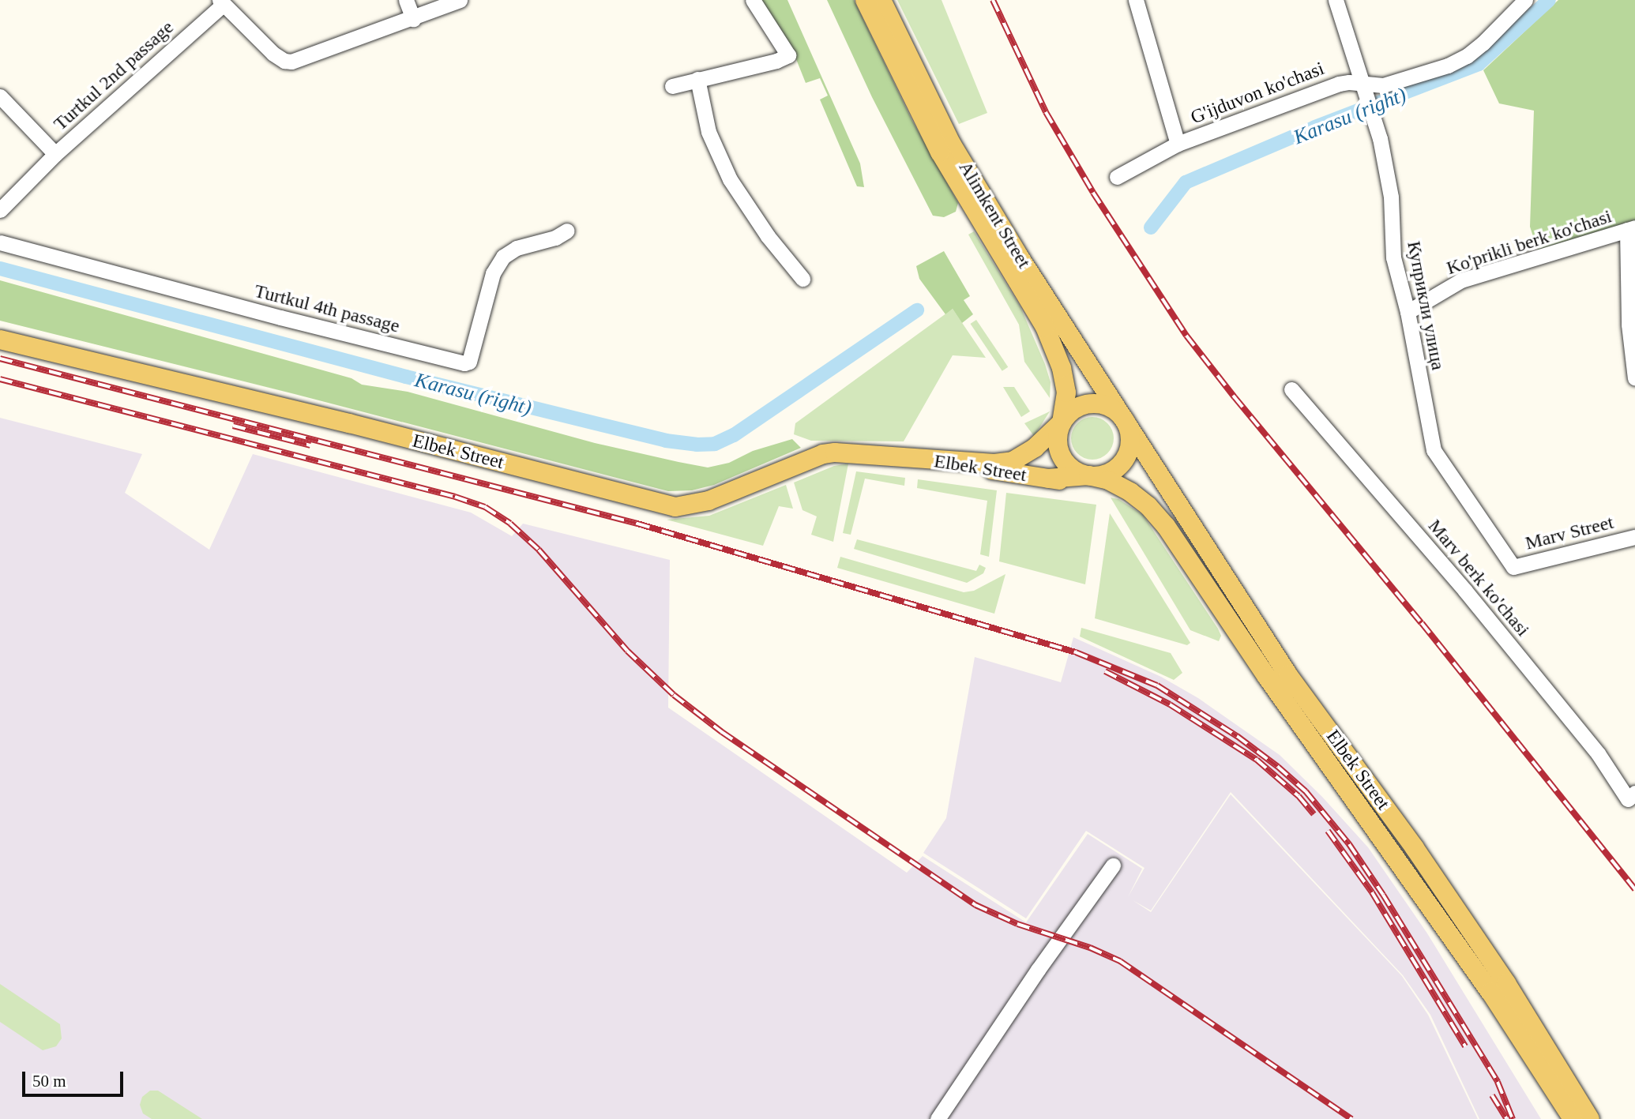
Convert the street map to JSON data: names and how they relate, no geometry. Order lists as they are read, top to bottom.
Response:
{
  "streets": {
    "main road": ["Alimkent Street", "Elbek Street"],
    "street": [
      "Turtkul 2nd passage",
      "G'ijduvon ko'chasi",
      "Ko'prikli berk ko'chasi",
      "Куприкли улица",
      "Turtkul 4th passage",
      "Marv Street",
      "Marv berk ko'chasi"
    ]
  },
  "crossings": [
    ["G'ijduvon ko'chasi", "Куприкли улица"],
    ["Alimkent Street", "Elbek Street"],
    ["Ko'prikli berk ko'chasi", "Куприкли улица"],
    ["Куприкли улица", "Marv Street"]
  ],
  "water": ["Karasu (right)"],
  "scale_bar": "50 m"
}
